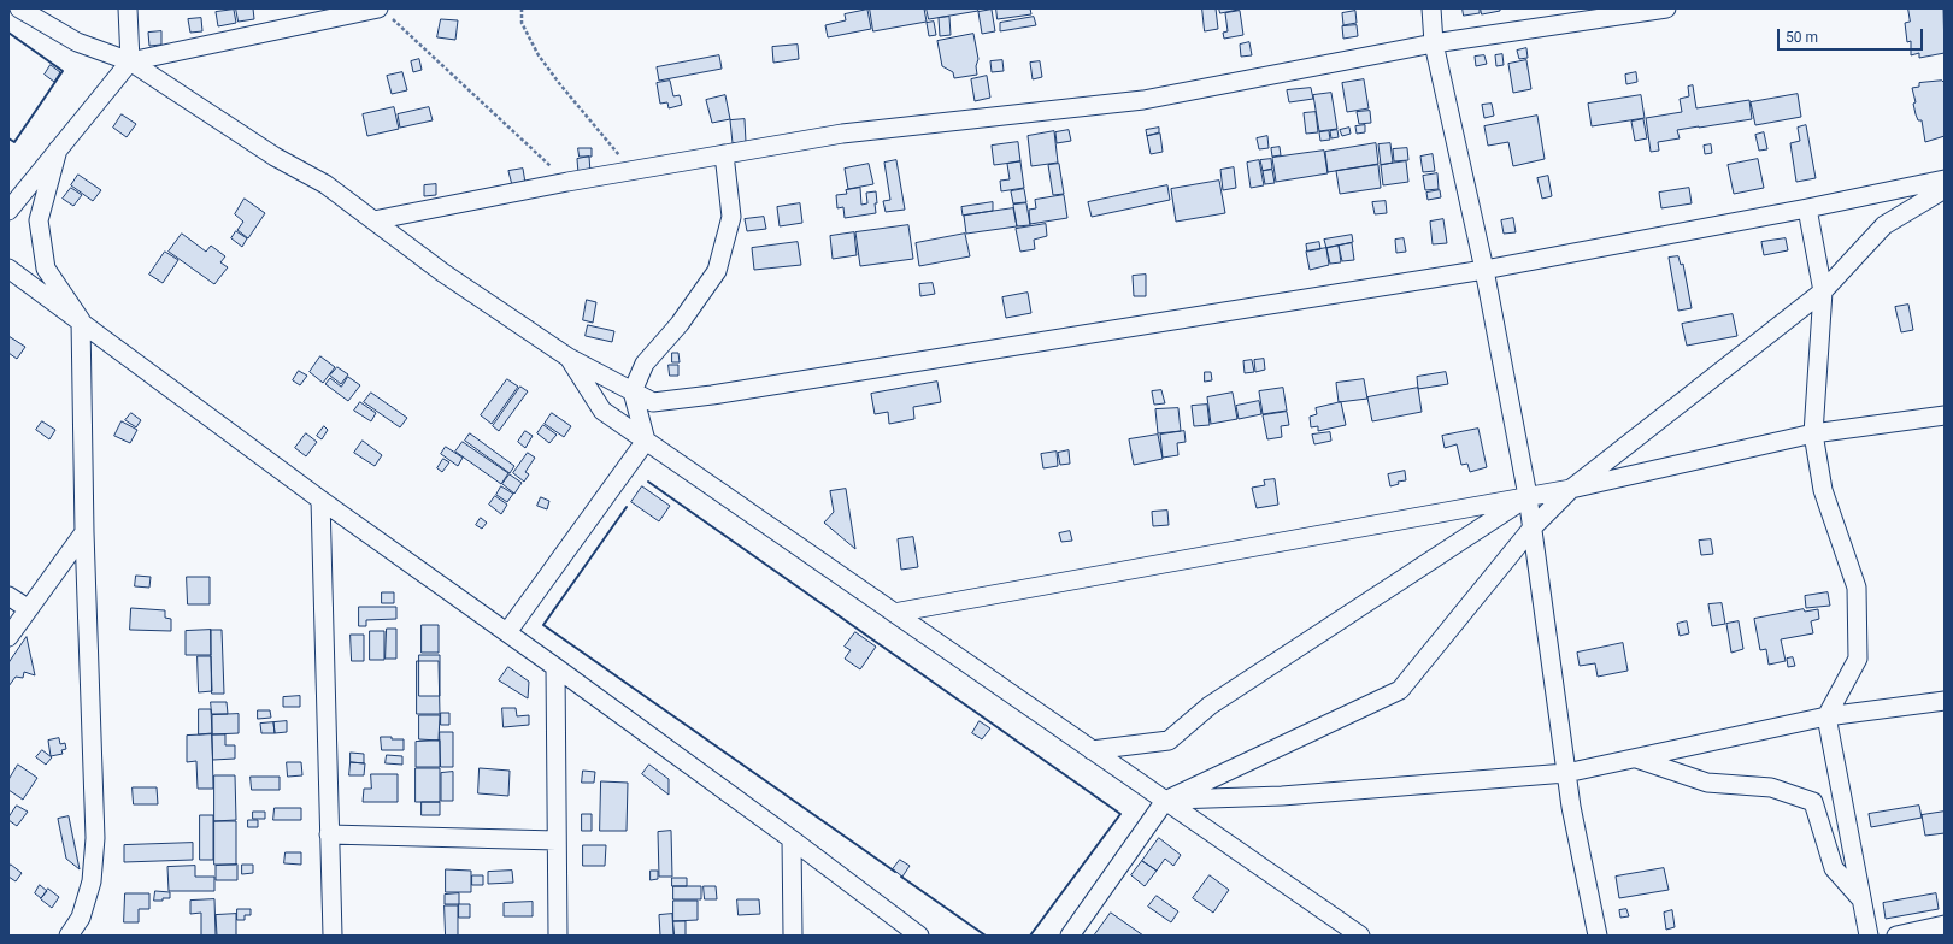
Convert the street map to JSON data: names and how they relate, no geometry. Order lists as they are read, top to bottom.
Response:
{
  "scale_bar": "50 m"
}
